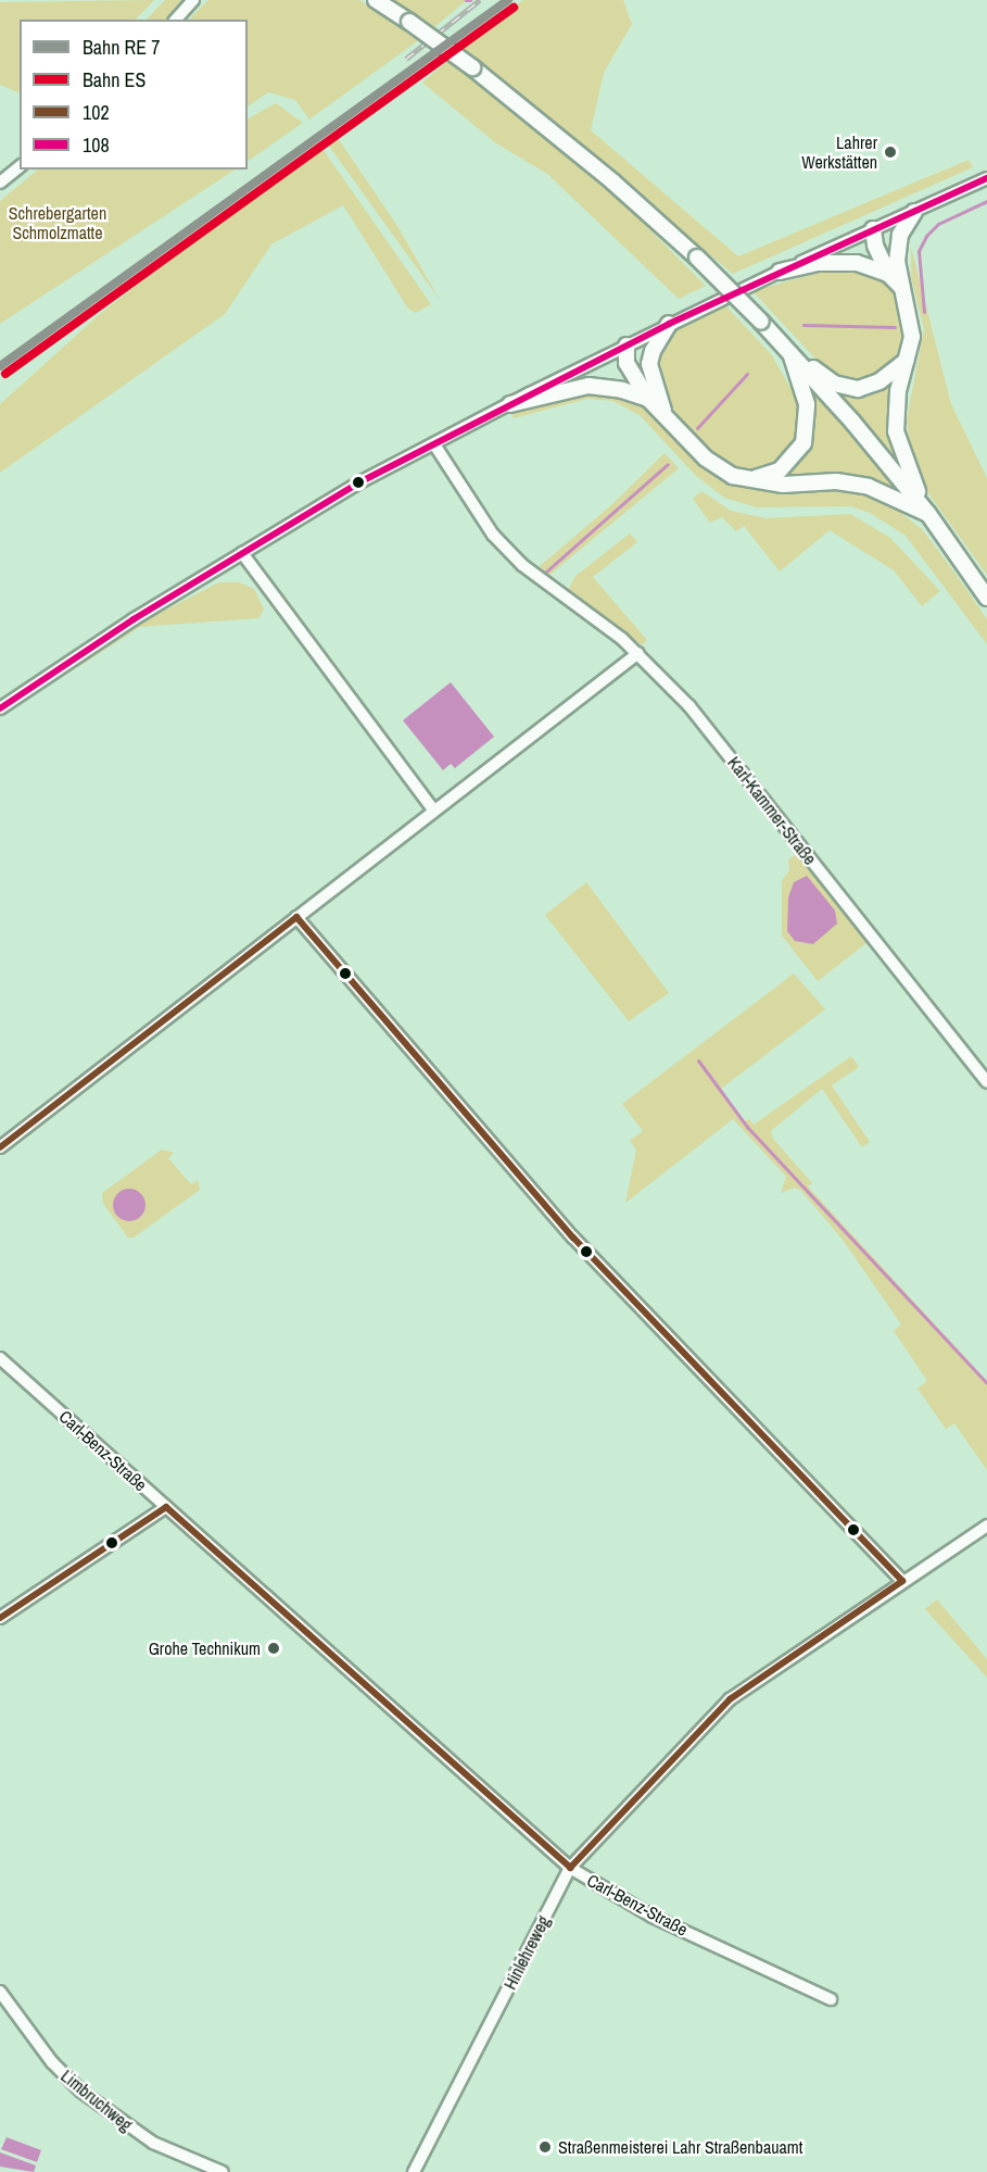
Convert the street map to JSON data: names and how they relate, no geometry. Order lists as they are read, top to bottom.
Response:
{
  "streets": {
    "street": [
      "Karl-Kammer-Straße",
      "Carl-Benz-Straße",
      "Hinlehreweg",
      "Limbruchweg"
    ]
  },
  "crossings": [
    ["Carl-Benz-Straße", "Hinlehreweg"]
  ],
  "parks": ["Schrebergarten Schmolzmatte"],
  "places": ["Lahrer Werkstätten", "Grohe Technikum", "Straßenmeisterei Lahr Straßenbauamt"],
  "lines": ["rail line ES", "transit line 108", "transit line 102"],
  "legend": [
    "Bahn RE 7",
    "Bahn ES",
    "102",
    "108"
  ]
}
